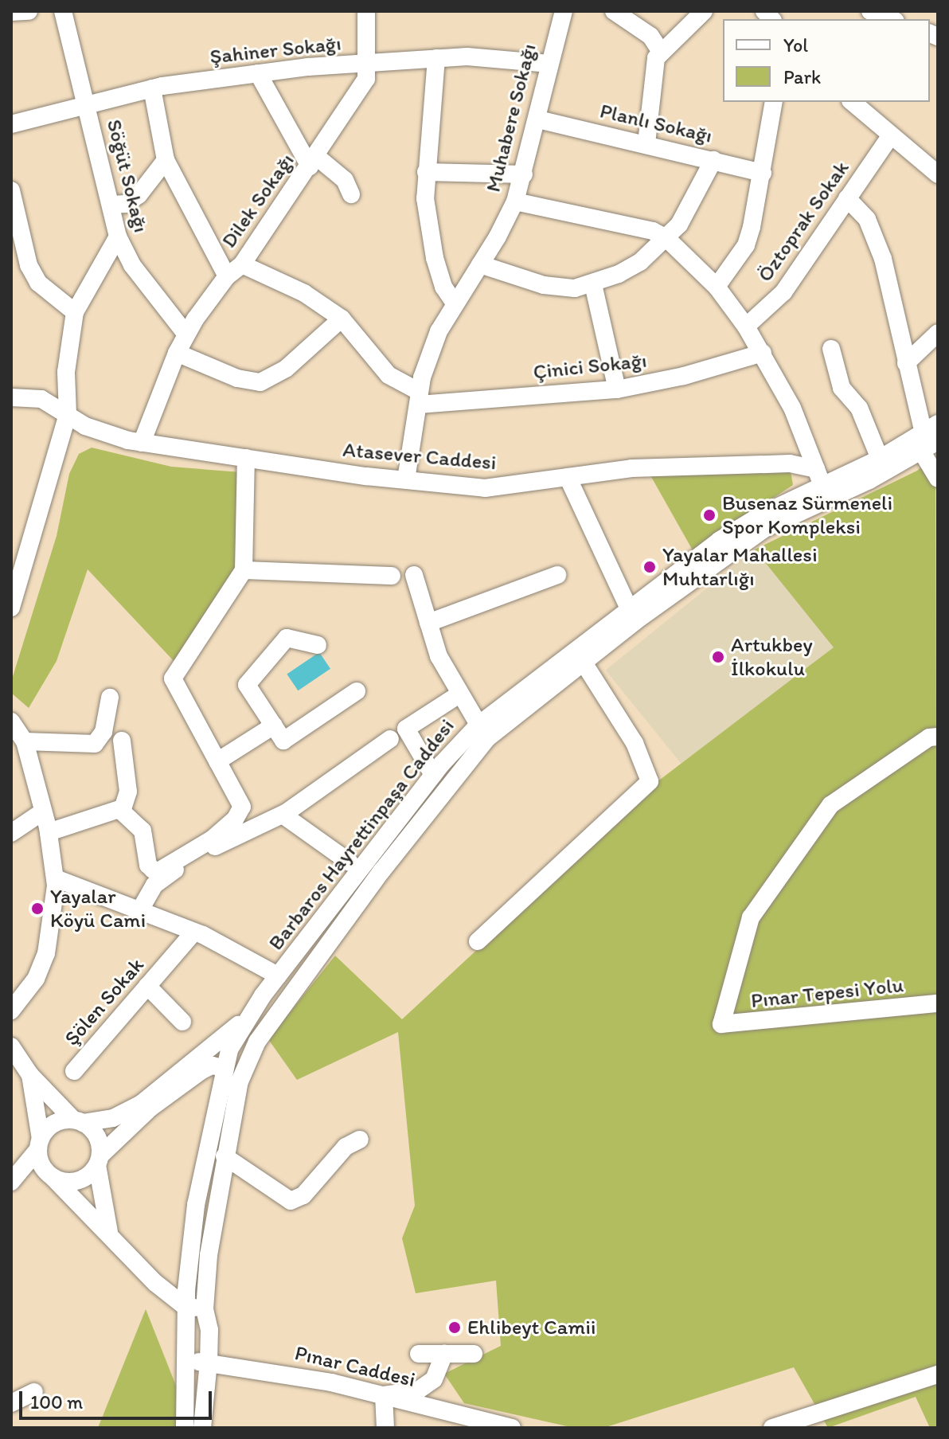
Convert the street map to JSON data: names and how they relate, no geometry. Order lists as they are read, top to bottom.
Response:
{
  "streets": {
    "street": [
      "Şahiner Sokağı",
      "Muhabere Sokağı",
      "Planlı Sokağı",
      "Söğüt Sokağı",
      "Dilek Sokağı",
      "Öztoprak Sokak",
      "Çinici Sokağı",
      "Atasever Caddesi",
      "Barbaros Hayrettinpaşa Caddesi",
      "Pınar Tepesi Yolu",
      "Şölen Sokak",
      "Pınar Caddesi"
    ]
  },
  "crossings": [
    ["Şahiner Sokağı", "Muhabere Sokağı"],
    ["Şahiner Sokağı", "Söğüt Sokağı"],
    ["Şahiner Sokağı", "Dilek Sokağı"],
    ["Muhabere Sokağı", "Planlı Sokağı"],
    ["Muhabere Sokağı", "Çinici Sokağı"],
    ["Muhabere Sokağı", "Atasever Caddesi"],
    ["Söğüt Sokağı", "Dilek Sokağı"],
    ["Dilek Sokağı", "Atasever Caddesi"],
    ["Atasever Caddesi", "Barbaros Hayrettinpaşa Caddesi"],
    ["Barbaros Hayrettinpaşa Caddesi", "Pınar Caddesi"]
  ],
  "places": [
    "Busenaz Sürmeneli Spor Kompleksi",
    "Yayalar Mahallesi Muhtarlığı",
    "Artukbey İlkokulu",
    "Yayalar Köyü Cami",
    "Ehlibeyt Camii"
  ],
  "legend": ["Yol", "Park"],
  "scale_bar": "100 m"
}
